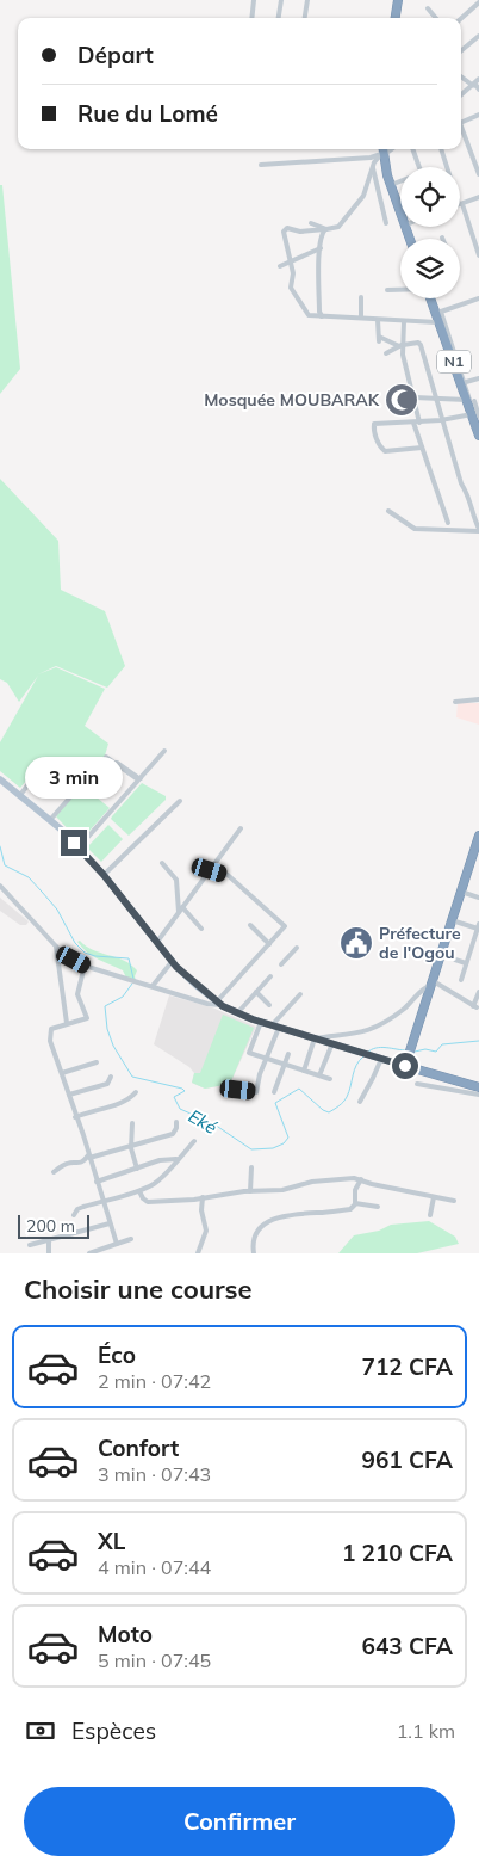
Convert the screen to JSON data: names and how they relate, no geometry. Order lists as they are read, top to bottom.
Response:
{
  "streets": {
    "highway": ["N1"]
  },
  "water": ["Eké"],
  "places": {
    "mosque": ["Mosquée MOUBARAK"],
    "public building": ["Préfecture de l'Ogou"]
  },
  "scale_bar": "200 m",
  "page": {
    "banner": ["Départ", "Rue du Lomé"],
    "bubble": "3 min",
    "scale": "200 m",
    "heading": "Choisir une course",
    "list": [
      {
        "name": "Éco",
        "note": "2 min · 07:42",
        "value": "712 CFA"
      },
      {
        "name": "Confort",
        "note": "3 min · 07:43",
        "value": "961 CFA"
      },
      {
        "name": "XL",
        "note": "4 min · 07:44",
        "value": "1 210 CFA"
      },
      {
        "name": "Moto",
        "note": "5 min · 07:45",
        "value": "643 CFA"
      }
    ],
    "pay": ["Espèces", "1.1 km"],
    "buttons": "Confirmer"
  }
}
